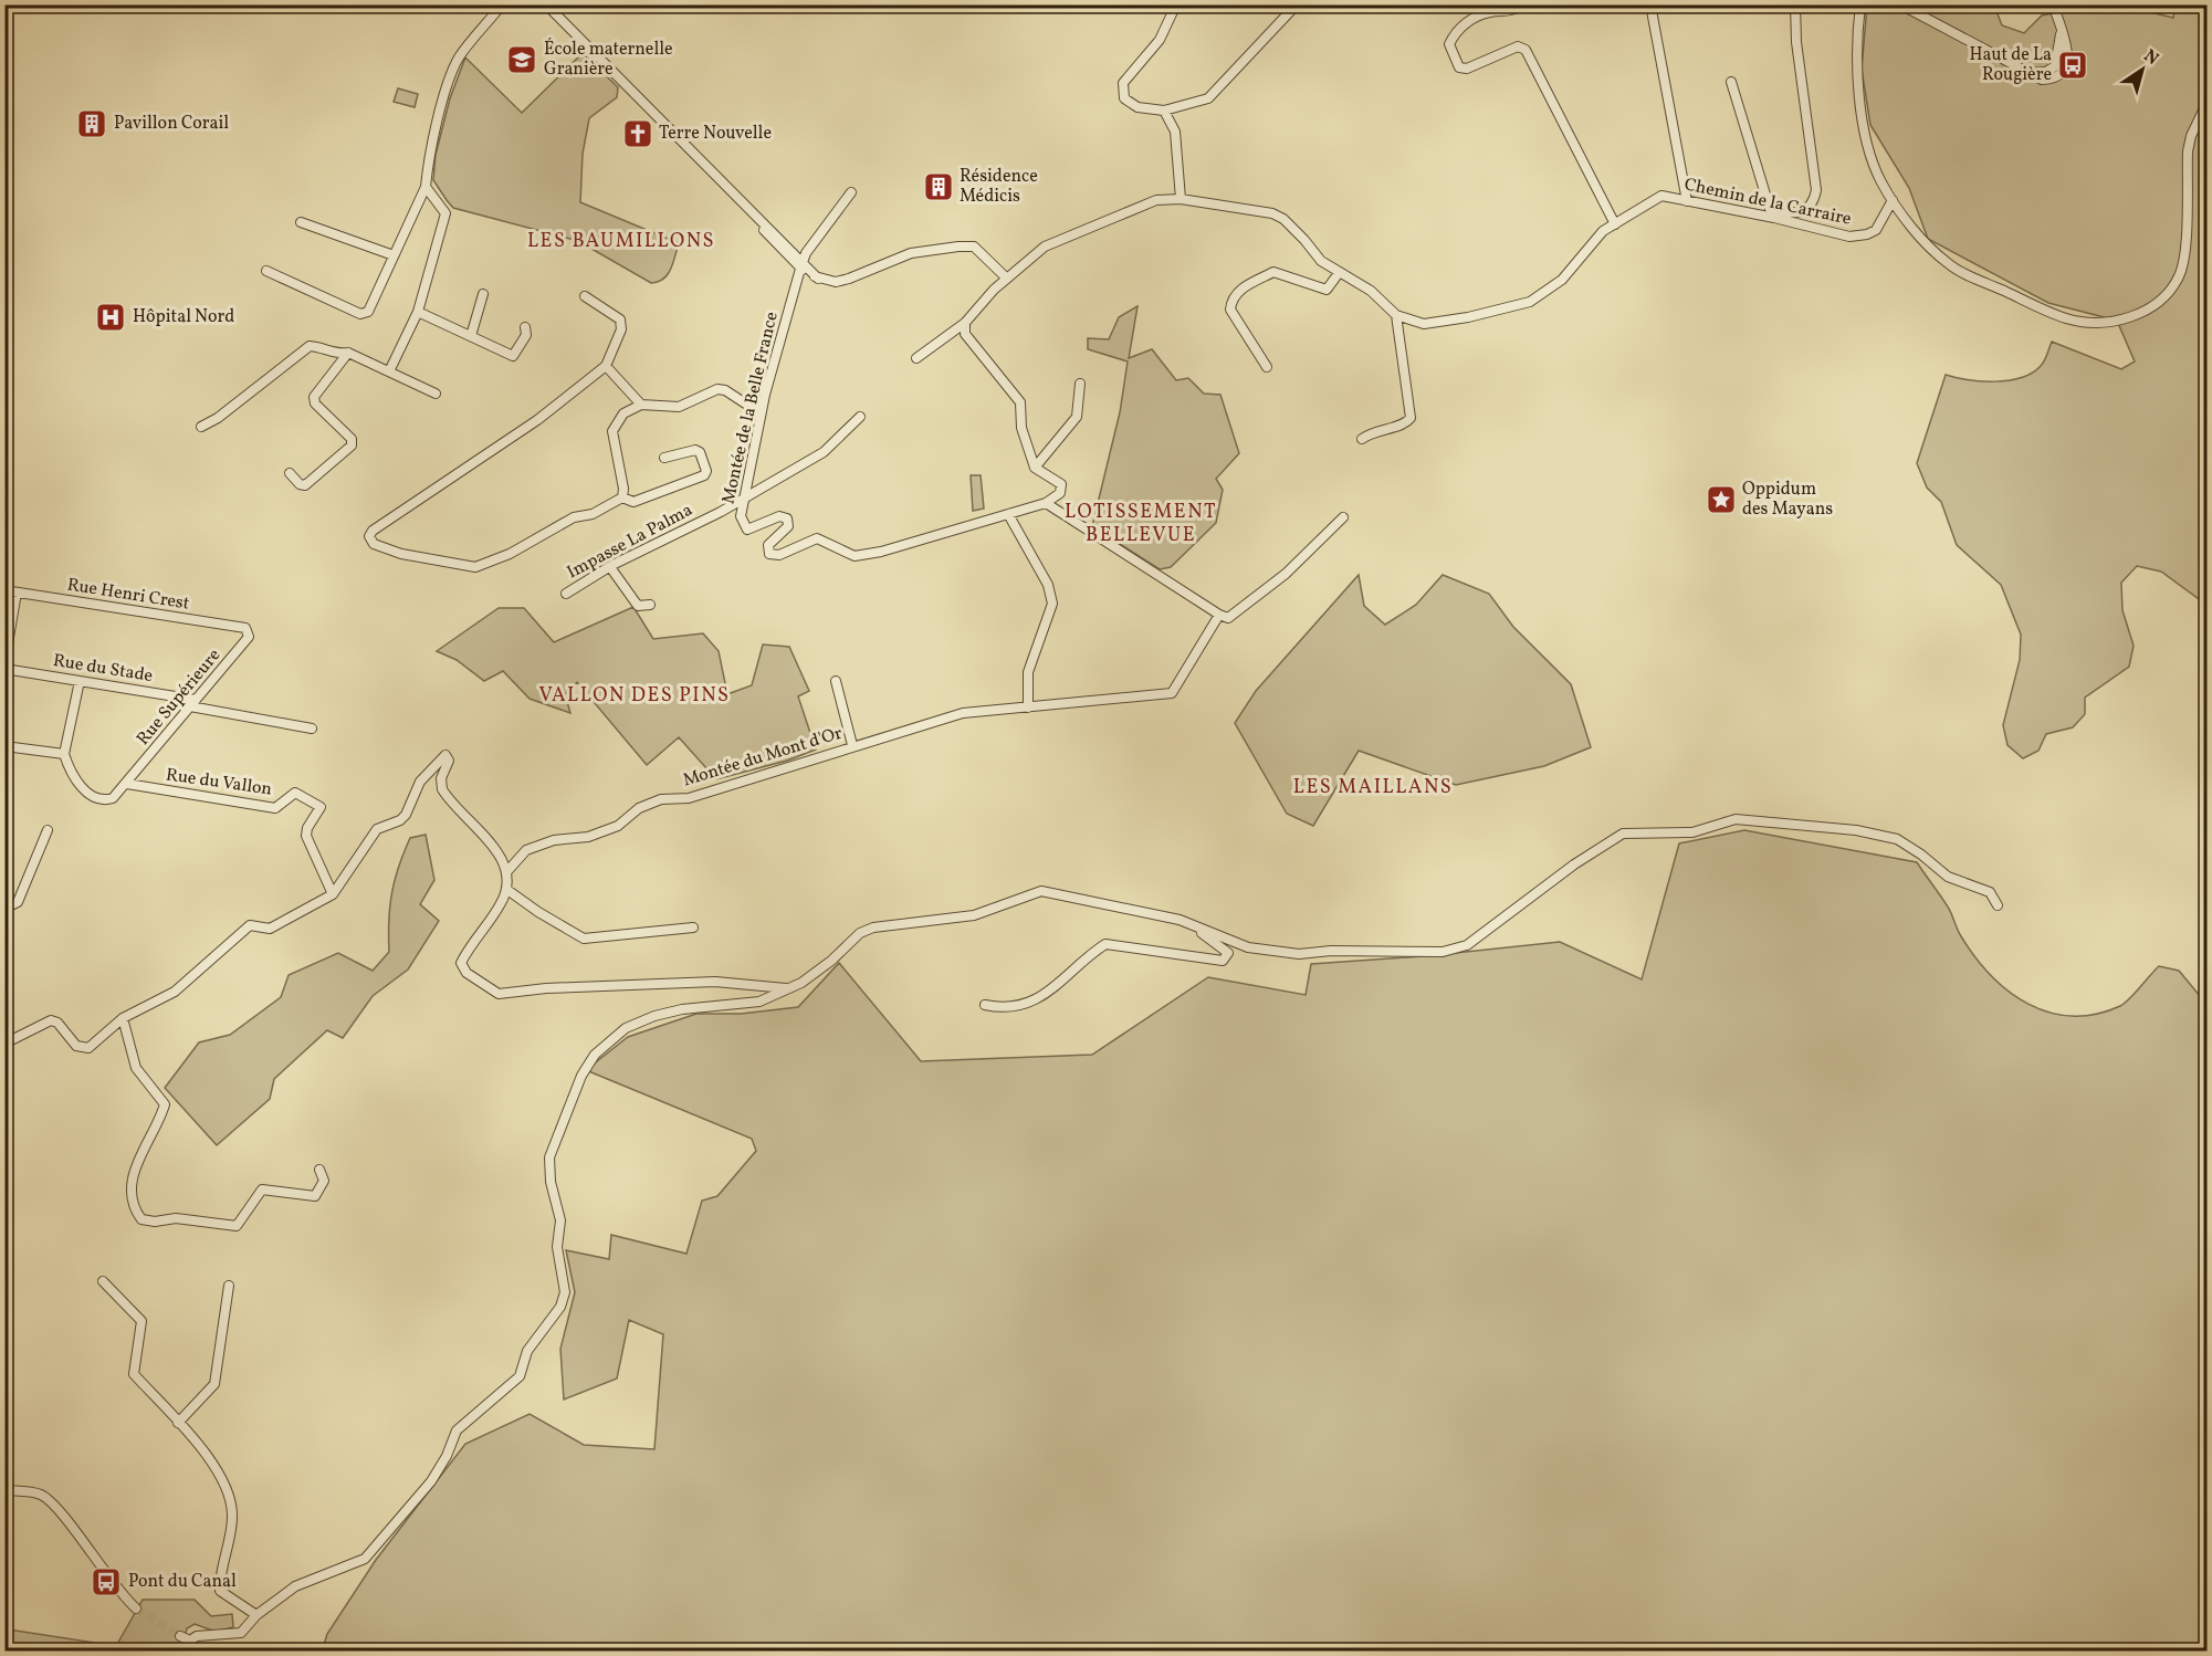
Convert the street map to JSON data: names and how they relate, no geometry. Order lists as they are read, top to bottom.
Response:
{
  "streets": {
    "street": [
      "Chemin de la Carraire",
      "Montée de la Belle France",
      "Impasse La Palma",
      "Rue Henri Crest",
      "Rue du Stade",
      "Rue Supérieure",
      "Montée du Mont d'Or",
      "Rue du Vallon"
    ]
  },
  "crossings": [
    ["Montée de la Belle France", "Impasse La Palma"],
    ["Rue Henri Crest", "Rue Supérieure"],
    ["Rue du Stade", "Rue Supérieure"],
    ["Rue Supérieure", "Rue du Vallon"]
  ],
  "districts": [
    "LES BAUMILLONS",
    "LOTISSEMENT BELLEVUE",
    "VALLON DES PINS",
    "LES MAILLANS"
  ],
  "places": {
    "school or university": ["École maternelle Granière"],
    "bus stop": ["Haut de La Rougière", "Pont du Canal"],
    "building": ["Pavillon Corail", "Résidence Médicis"],
    "church": ["Terre Nouvelle"],
    "hospital": ["Hôpital Nord"],
    "place": ["Oppidum des Mayans"]
  },
  "north": "top right"
}
